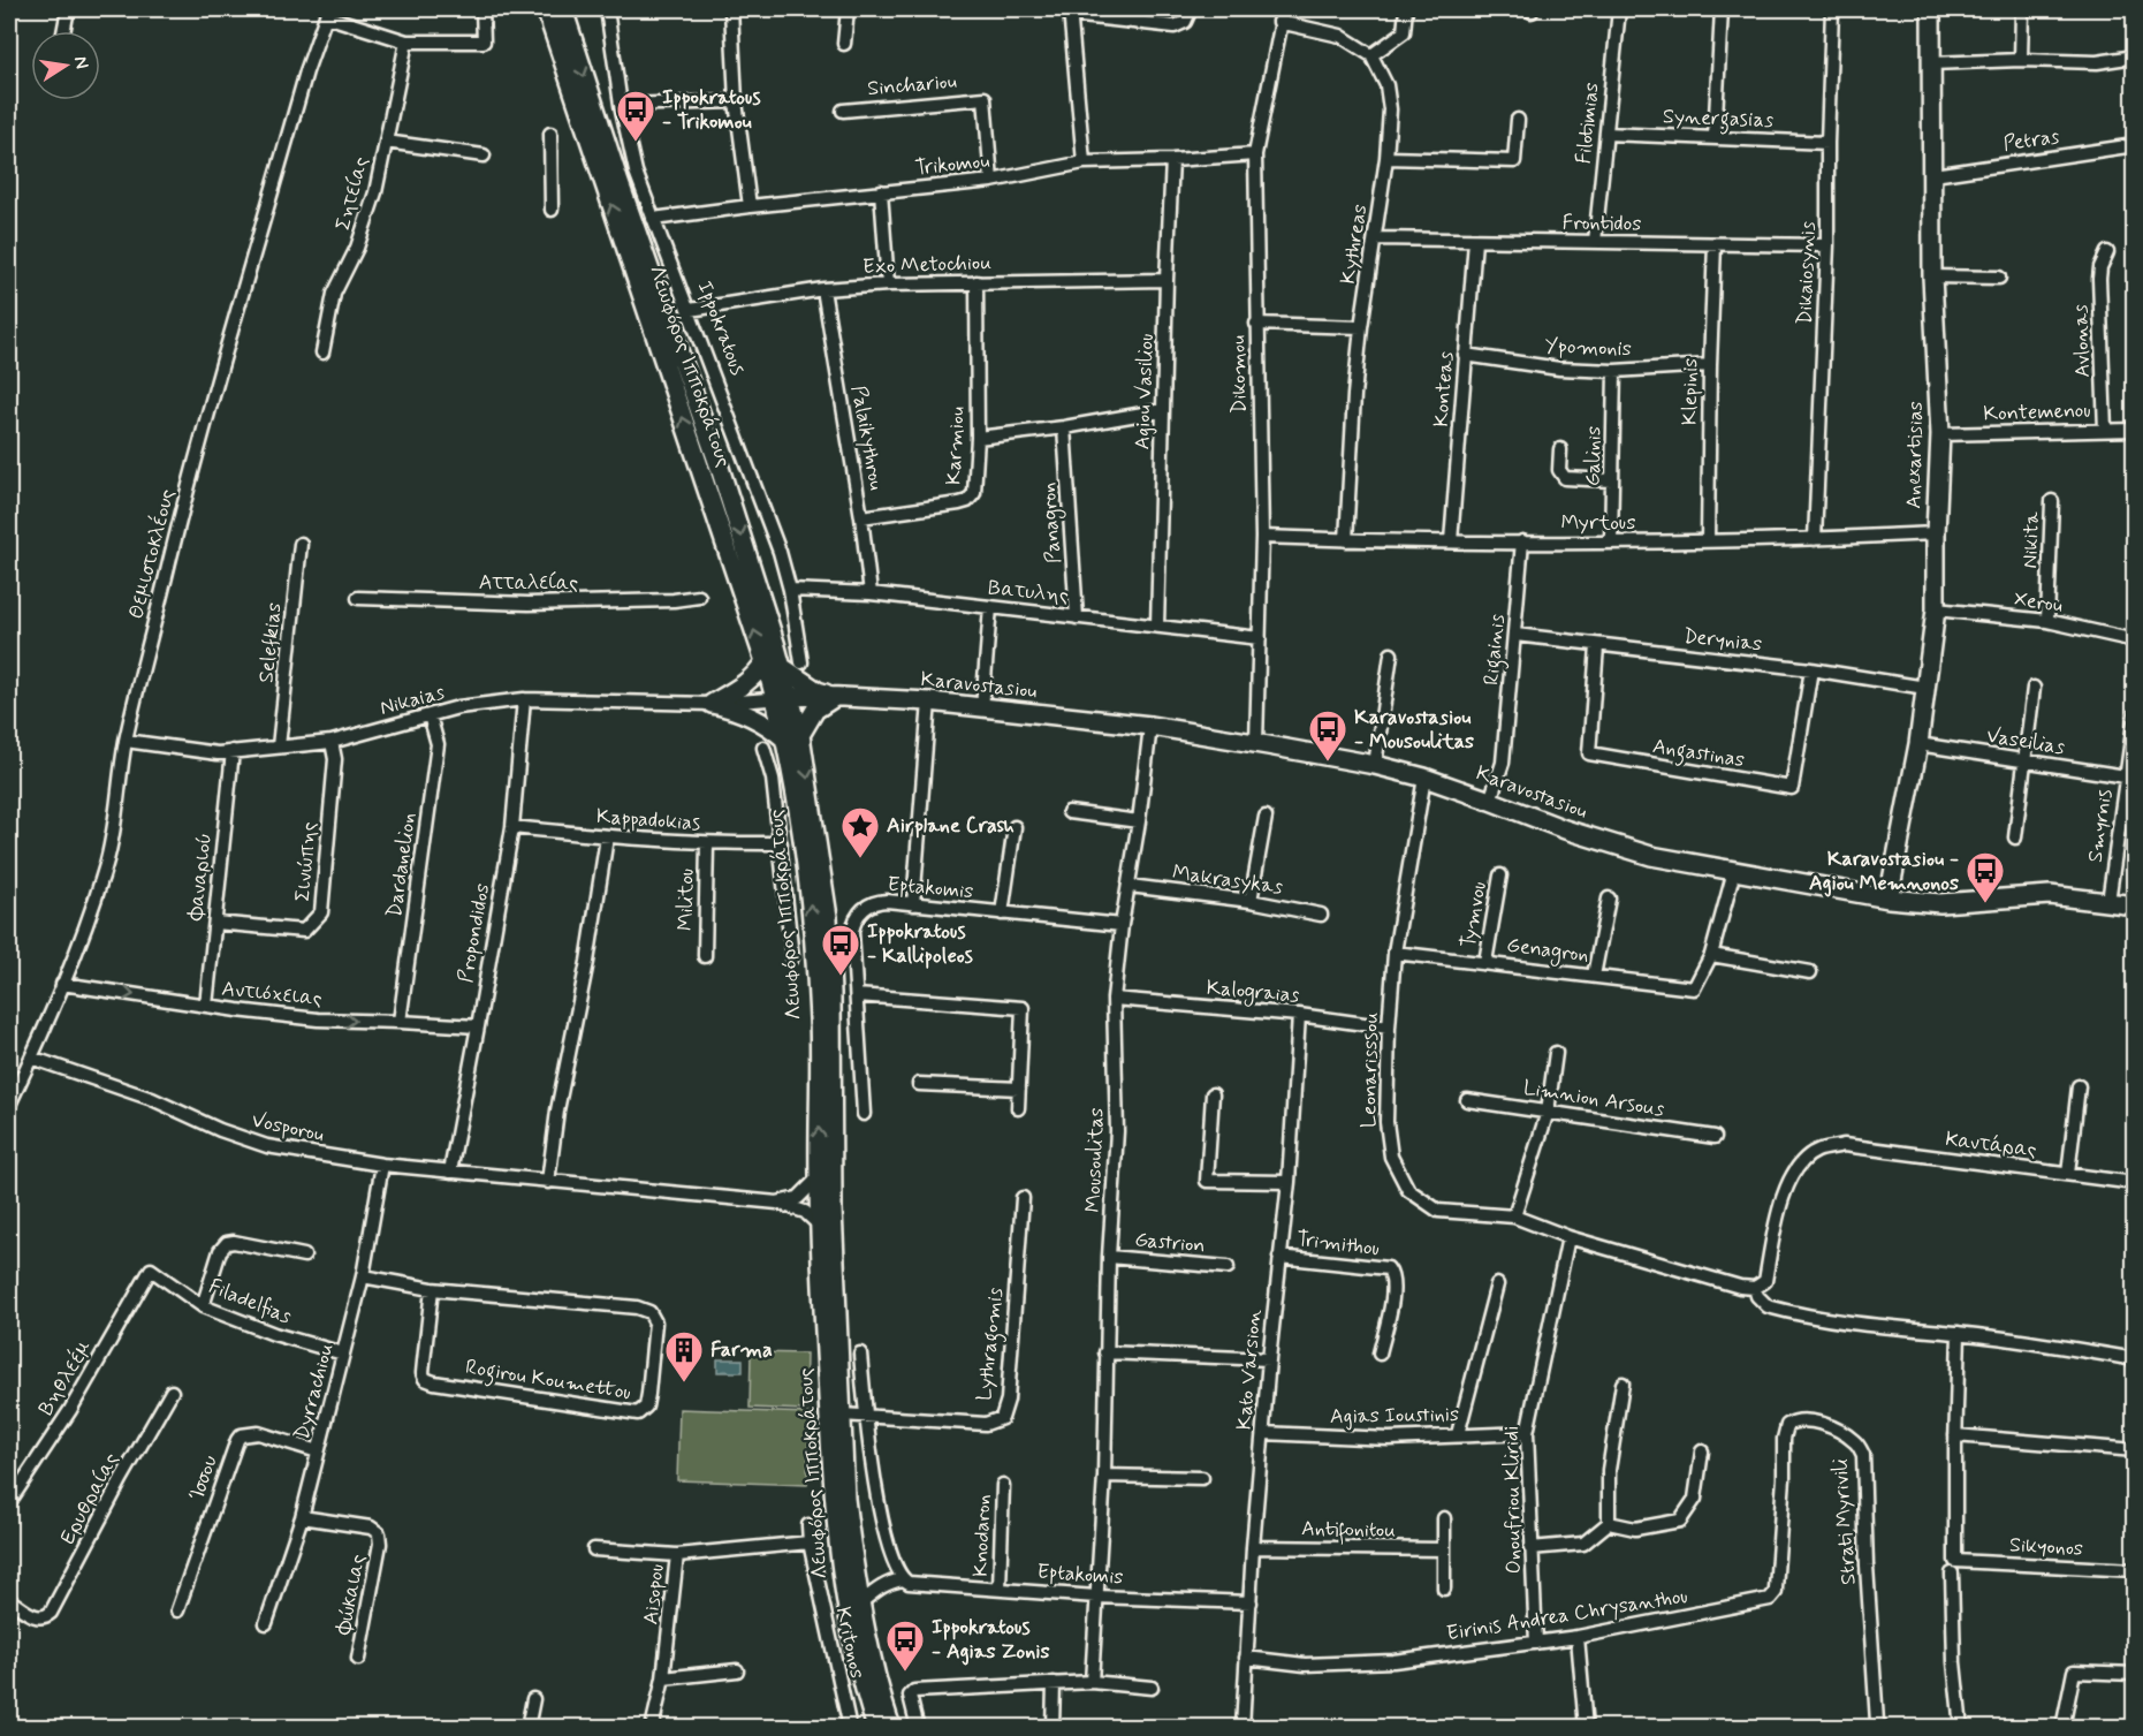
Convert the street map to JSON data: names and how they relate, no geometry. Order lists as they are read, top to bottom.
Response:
{
  "streets": {
    "main road": ["Λεωφόρος Ιπποκράτους", "Anexartisias", "Karavostasiou"],
    "street": [
      "Sinchariou",
      "Synergasias",
      "Filotimias",
      "Petras",
      "Trikomou",
      "Σητείας",
      "Frontidos",
      "Kythreas",
      "Exo Metochiou",
      "Dikaiosynis",
      "Ippokratous",
      "Avlonas",
      "Ypomonis",
      "Dikomou",
      "Konteas",
      "Agiou Vasiliou",
      "Klepinis",
      "Kontemenou",
      "Palaikythrou",
      "Karmiou",
      "Galinis",
      "Panagron",
      "Myrtous",
      "Nikita",
      "Θεμιστοκλέους",
      "Ατταλείας",
      "Βατυλης",
      "Xerou",
      "Derynias",
      "Selefkias",
      "Rigainis",
      "Nikaias",
      "Vaseilias",
      "Angastinas",
      "Kappadokias",
      "Smyrnis",
      "Σινώπης",
      "Dardanelion",
      "Φαναριού",
      "Makrasykas",
      "Eptakomis",
      "Militou",
      "Tymvou",
      "Propondidos",
      "Genagron",
      "Kalograias",
      "Αντιόχειας",
      "Leonarisssou",
      "Limnion Arsous",
      "Vosporou",
      "Καντάρας",
      "Mousoulitas",
      "Gastrion",
      "Trimithou",
      "Filadelfias",
      "Lythragomis",
      "Kato Varsion",
      "Βηθλεέμ",
      "Rogirou Koumettou",
      "Dyrrachiou",
      "Agias Ioustinis",
      "Ίσσου",
      "Ερυθραίας",
      "Onoufriou Kliridi",
      "Strati Myrivili",
      "Antifonitou",
      "Knodaron",
      "Sikyonos",
      "Φώκαιας",
      "Aisopou",
      "Eirinis Andrea Chrysanthou",
      "Kritonos"
    ]
  },
  "crossings": [
    ["Sinchariou", "Trikomou"],
    ["Synergasias", "Filotimias"],
    ["Synergasias", "Dikaiosynis"],
    ["Filotimias", "Frontidos"],
    ["Petras", "Anexartisias"],
    ["Trikomou", "Ippokratous"],
    ["Trikomou", "Dikomou"],
    ["Trikomou", "Agiou Vasiliou"],
    ["Frontidos", "Kythreas"],
    ["Frontidos", "Dikaiosynis"],
    ["Frontidos", "Konteas"],
    ["Frontidos", "Klepinis"],
    ["Kythreas", "Myrtous"],
    ["Exo Metochiou", "Ippokratous"],
    ["Exo Metochiou", "Agiou Vasiliou"],
    ["Exo Metochiou", "Palaikythrou"],
    ["Exo Metochiou", "Karmiou"],
    ["Dikaiosynis", "Myrtous"],
    ["Ippokratous", "Βατυλης"],
    ["Avlonas", "Kontemenou"],
    ["Ypomonis", "Konteas"],
    ["Ypomonis", "Klepinis"],
    ["Ypomonis", "Galinis"],
    ["Λεωφόρος Ιπποκράτους", "Karavostasiou"],
    ["Λεωφόρος Ιπποκράτους", "Nikaias"],
    ["Λεωφόρος Ιπποκράτους", "Lythragomis"],
    ["Dikomou", "Myrtous"],
    ["Dikomou", "Βατυλης"],
    ["Dikomou", "Karavostasiou"],
    ["Konteas", "Myrtous"],
    ["Agiou Vasiliou", "Βατυλης"],
    ["Klepinis", "Myrtous"],
    ["Kontemenou", "Anexartisias"],
    ["Palaikythrou", "Karmiou"],
    ["Palaikythrou", "Βατυλης"],
    ["Anexartisias", "Myrtous"],
    ["Anexartisias", "Xerou"],
    ["Anexartisias", "Derynias"],
    ["Anexartisias", "Karavostasiou"],
    ["Anexartisias", "Vaseilias"],
    ["Galinis", "Myrtous"],
    ["Panagron", "Βατυλης"],
    ["Myrtous", "Rigainis"],
    ["Nikita", "Xerou"],
    ["Θεμιστοκλέους", "Nikaias"],
    ["Θεμιστοκλέους", "Αντιόχειας"],
    ["Θεμιστοκλέους", "Vosporou"],
    ["Derynias", "Rigainis"],
    ["Derynias", "Angastinas"],
    ["Selefkias", "Nikaias"],
    ["Rigainis", "Karavostasiou"],
    ["Karavostasiou", "Nikaias"],
    ["Karavostasiou", "Smyrnis"],
    ["Karavostasiou", "Leonarisssou"],
    ["Karavostasiou", "Mousoulitas"],
    ["Nikaias", "Σινώπης"],
    ["Nikaias", "Dardanelion"],
    ["Nikaias", "Φαναριού"],
    ["Nikaias", "Propondidos"],
    ["Vaseilias", "Smyrnis"],
    ["Kappadokias", "Militou"],
    ["Kappadokias", "Propondidos"],
    ["Σινώπης", "Φαναριού"],
    ["Dardanelion", "Αντιόχειας"],
    ["Φαναριού", "Αντιόχειας"],
    ["Makrasykas", "Mousoulitas"],
    ["Eptakomis", "Mousoulitas"],
    ["Eptakomis", "Kato Varsion"],
    ["Eptakomis", "Knodaron"],
    ["Tymvou", "Genagron"],
    ["Propondidos", "Αντιόχειας"],
    ["Propondidos", "Vosporou"],
    ["Genagron", "Leonarisssou"],
    ["Kalograias", "Leonarisssou"],
    ["Kalograias", "Mousoulitas"],
    ["Kalograias", "Kato Varsion"],
    ["Leonarisssou", "Καντάρας"],
    ["Leonarisssou", "Onoufriou Kliridi"],
    ["Vosporou", "Dyrrachiou"],
    ["Mousoulitas", "Gastrion"],
    ["Trimithou", "Kato Varsion"],
    ["Filadelfias", "Βηθλεέμ"],
    ["Filadelfias", "Dyrrachiou"],
    ["Kato Varsion", "Agias Ioustinis"],
    ["Kato Varsion", "Antifonitou"],
    ["Kato Varsion", "Eirinis Andrea Chrysanthou"],
    ["Rogirou Koumettou", "Dyrrachiou"],
    ["Dyrrachiou", "Ίσσου"],
    ["Dyrrachiou", "Φώκαιας"],
    ["Agias Ioustinis", "Onoufriou Kliridi"],
    ["Onoufriou Kliridi", "Eirinis Andrea Chrysanthou"],
    ["Strati Myrivili", "Eirinis Andrea Chrysanthou"],
    ["Aisopou", "Kritonos"]
  ],
  "one_way": ["Αντιόχειας"],
  "places": {
    "bus stop": [
      "Ippokratous - Trikomou",
      "Karavostasiou - Mousoulitas",
      "Karavostasiou - Agiou Memnonos",
      "Ippokratous - Kallipoleos",
      "Ippokratous - Agias Zonis"
    ],
    "place": ["Airplane Crash"],
    "building": ["Farma"]
  },
  "north": "right"
}
